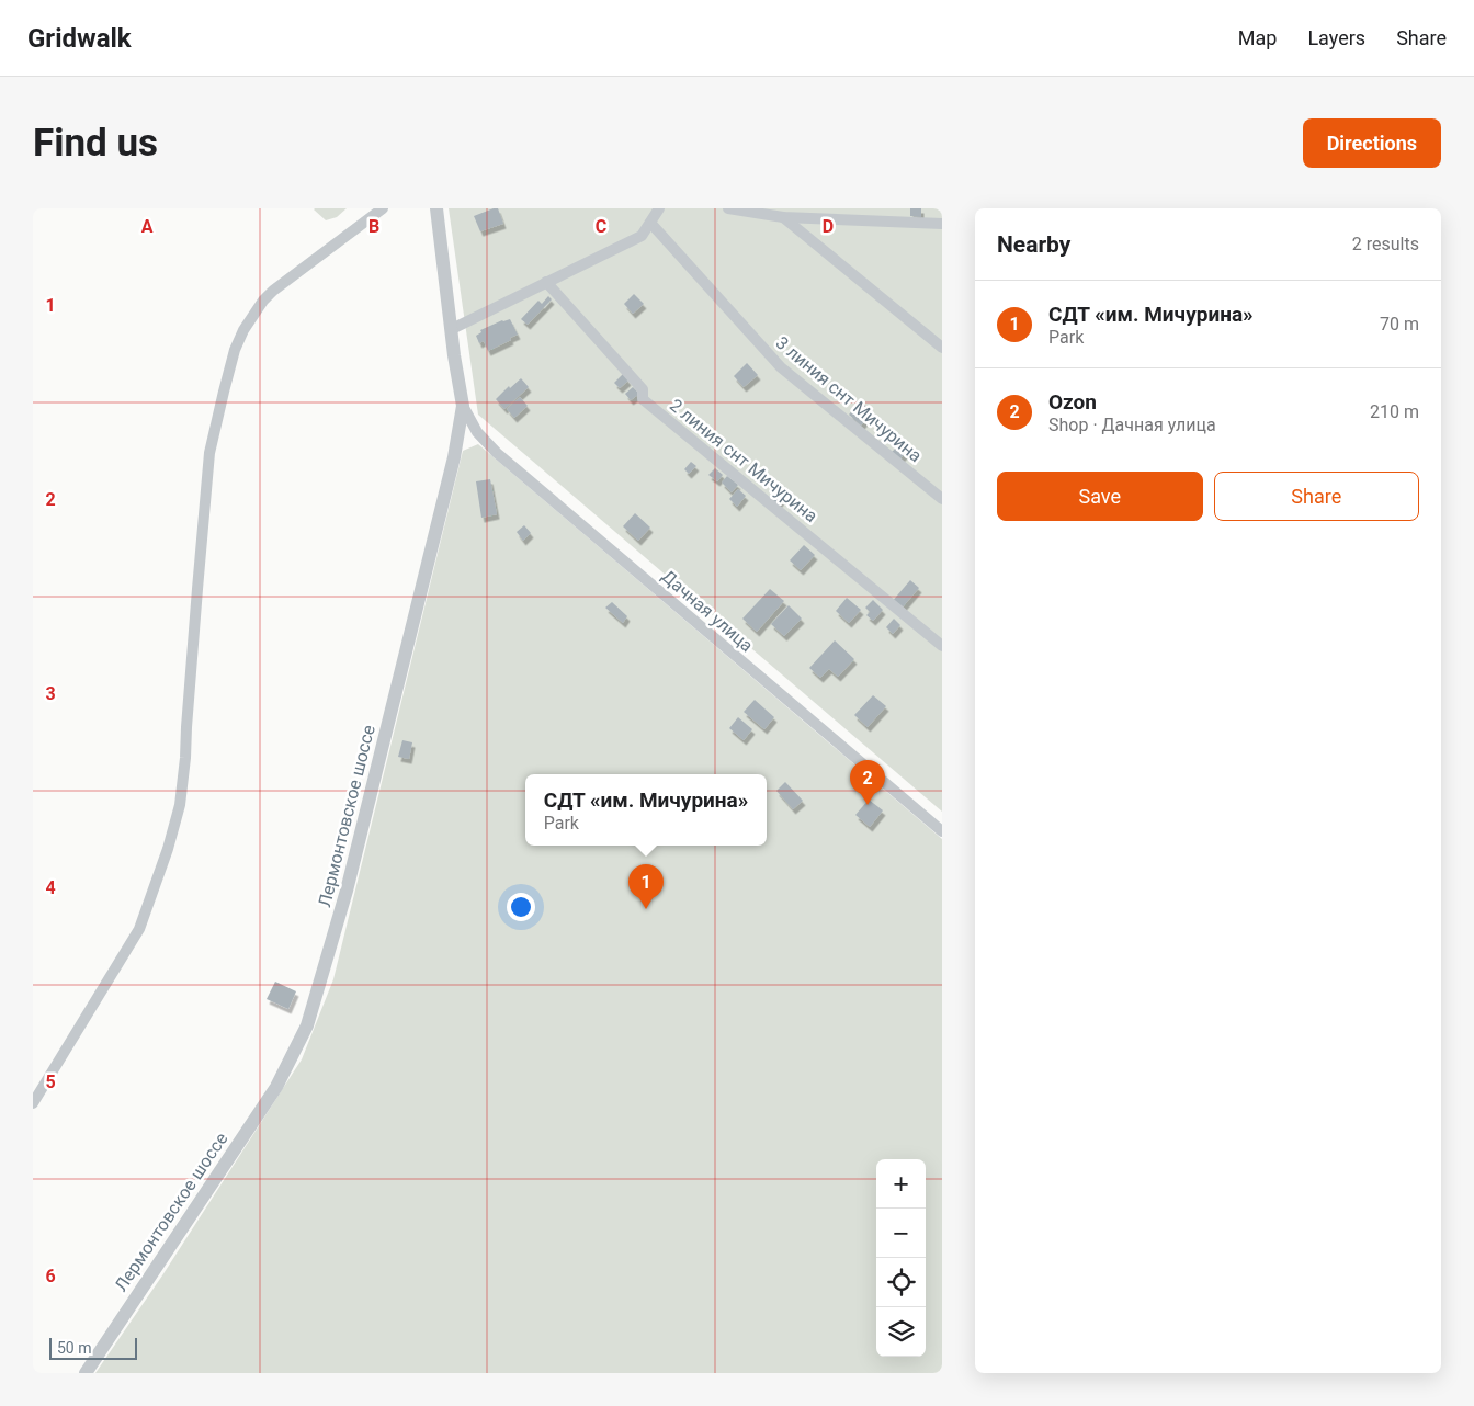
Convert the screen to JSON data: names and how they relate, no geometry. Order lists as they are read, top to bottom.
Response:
{
  "streets": {
    "street": [
      "3 линия снт Мичурина",
      "2 линия снт Мичурина",
      "Дачная улица",
      "Лермонтовское шоссе"
    ]
  },
  "crossings": [
    ["Дачная улица", "Лермонтовское шоссе"]
  ],
  "scale_bar": "50 m",
  "page": {
    "header": "Gridwalk",
    "nav": ["Map", "Layers", "Share"],
    "buttons": [
      "Directions",
      ["Save", "Share"]
    ],
    "title": "Find us",
    "heading": ["Nearby", "2 results"],
    "list": [
      {
        "mark": "1",
        "name": "СДТ «им. Мичурина»",
        "note": "Park",
        "value": "70 m"
      },
      {
        "mark": "2",
        "name": "Ozon",
        "note": "Shop · Дачная улица",
        "value": "210 m"
      }
    ],
    "pins": ["2", "1"],
    "popup": ["СДТ «им. Мичурина»", "Park"],
    "map_buttons": ["+", "−"],
    "scale": "50 m"
  },
  "grid": {
    "columns": [
      "A",
      "B",
      "C",
      "D"
    ],
    "rows": [
      "1",
      "2",
      "3",
      "4",
      "5",
      "6"
    ]
  }
}
